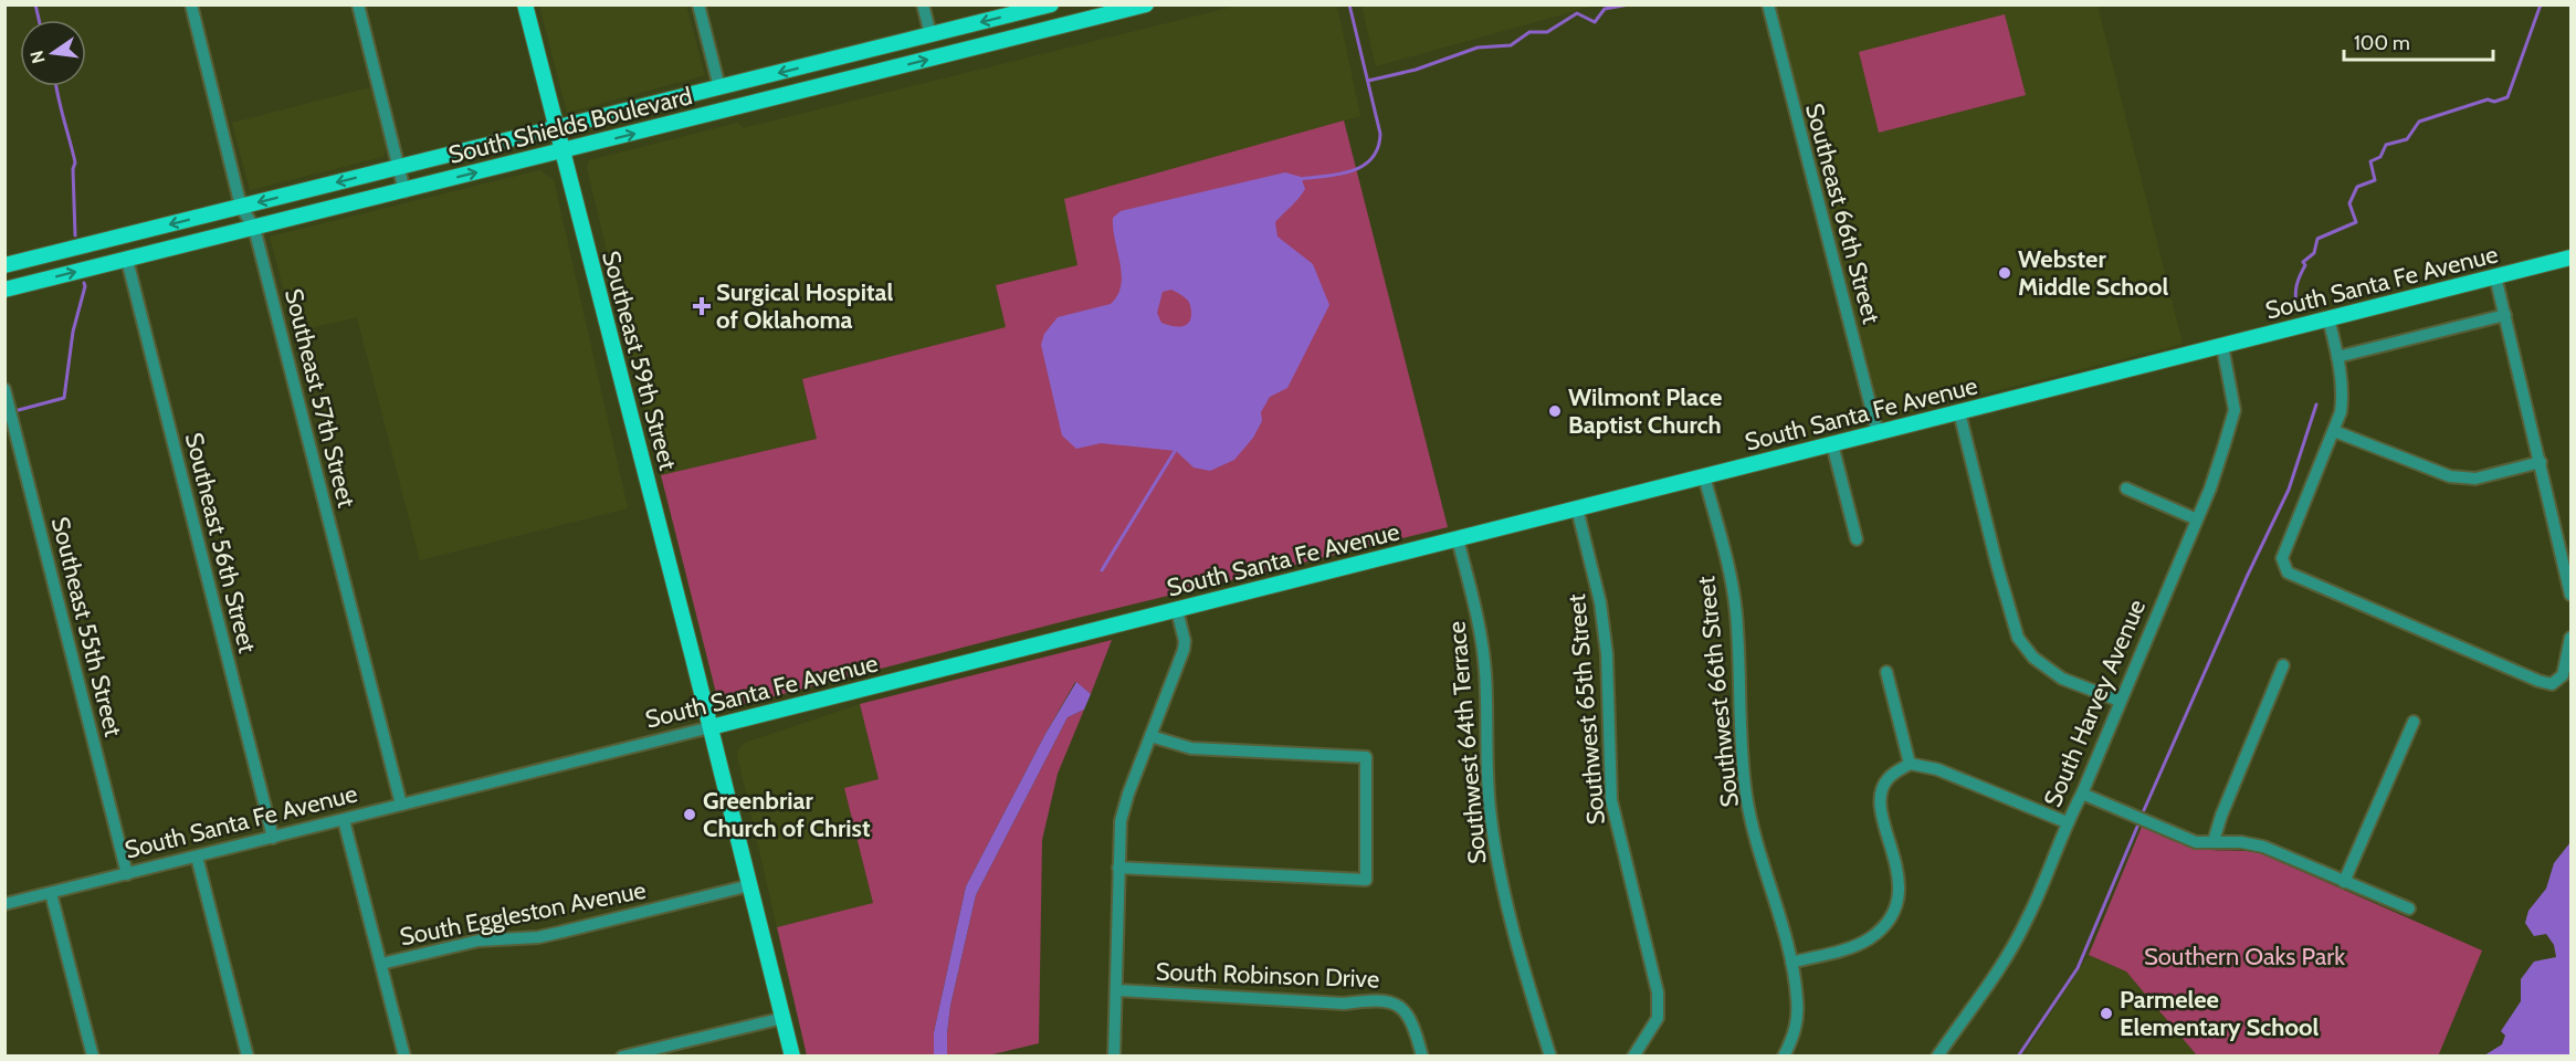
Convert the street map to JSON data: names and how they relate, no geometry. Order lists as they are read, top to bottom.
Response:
{
  "streets": {
    "main road": ["South Shields Boulevard", "South Santa Fe Avenue", "Southeast 59th Street"],
    "street": [
      "Southeast 66th Street",
      "Southeast 57th Street",
      "Southeast 56th Street",
      "Southeast 55th Street",
      "Southwest 66th Street",
      "South Harvey Avenue",
      "Southwest 65th Street",
      "Southwest 64th Terrace",
      "South Eggleston Avenue",
      "South Robinson Drive"
    ]
  },
  "crossings": [
    ["South Shields Boulevard", "Southeast 59th Street"],
    ["South Shields Boulevard", "Southeast 57th Street"],
    ["South Shields Boulevard", "Southeast 56th Street"],
    ["Southeast 66th Street", "South Santa Fe Avenue"],
    ["South Santa Fe Avenue", "Southeast 59th Street"],
    ["South Santa Fe Avenue", "Southeast 57th Street"],
    ["South Santa Fe Avenue", "Southeast 56th Street"],
    ["South Santa Fe Avenue", "Southeast 55th Street"],
    ["South Santa Fe Avenue", "Southwest 66th Street"],
    ["South Santa Fe Avenue", "South Harvey Avenue"],
    ["South Santa Fe Avenue", "Southwest 65th Street"],
    ["South Santa Fe Avenue", "Southwest 64th Terrace"],
    ["Southeast 59th Street", "South Eggleston Avenue"]
  ],
  "parks": ["Southern Oaks Park"],
  "places": {
    "other": [
      "Webster Middle School",
      "Wilmont Place Baptist Church",
      "Greenbriar Church of Christ",
      "Parmelee Elementary School"
    ],
    "health": ["Surgical Hospital of Oklahoma"]
  },
  "scale_bar": "100 m",
  "north": "left"
}
